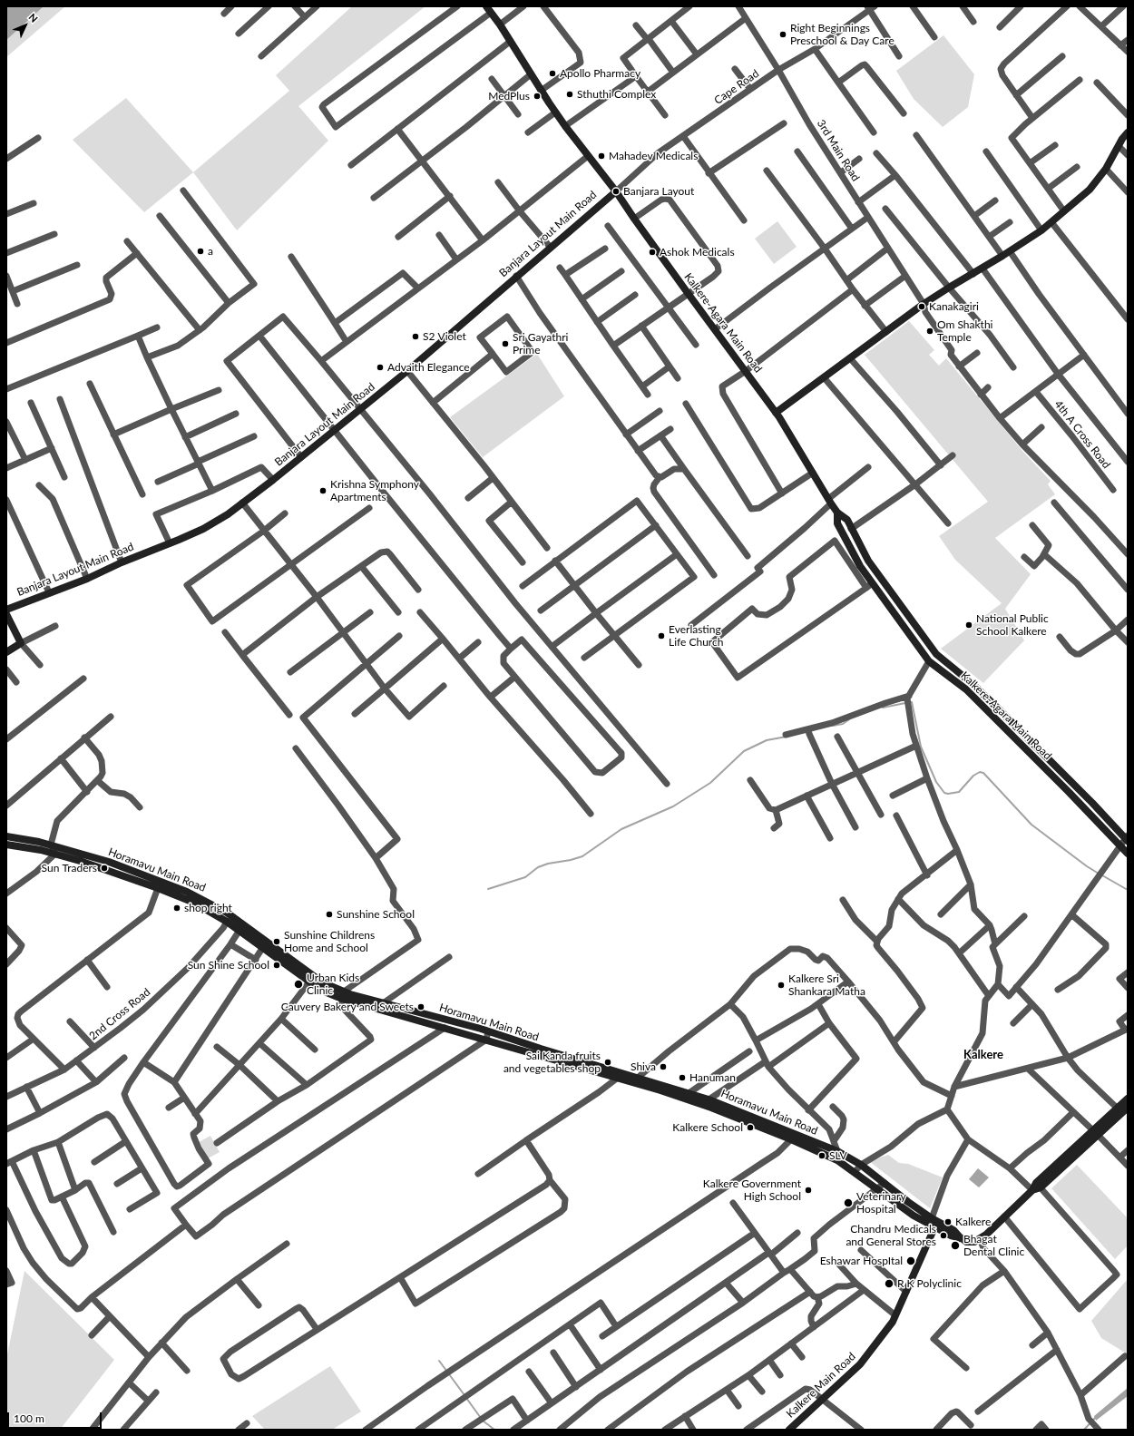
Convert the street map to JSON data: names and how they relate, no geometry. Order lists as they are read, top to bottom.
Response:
{
  "streets": {
    "street": [
      "Cape Road",
      "3rd Main Road",
      "Banjara Layout Main Road",
      "Kalkere-Agara Main Road",
      "4th A Cross Road",
      "Horamavu Main Road",
      "2nd Cross Road",
      "Kalkere Main Road"
    ]
  },
  "crossings": [
    ["Cape Road", "3rd Main Road"],
    ["Cape Road", "Banjara Layout Main Road"],
    ["Cape Road", "Kalkere-Agara Main Road"],
    ["Banjara Layout Main Road", "Kalkere-Agara Main Road"],
    ["Horamavu Main Road", "2nd Cross Road"],
    ["Horamavu Main Road", "Kalkere Main Road"]
  ],
  "districts": ["Kalkere"],
  "places": [
    "Right Beginnings Preschool & Day Care",
    "Apollo Pharmacy",
    "Sthuthi Complex",
    "MedPlus",
    "Mahadev Medicals",
    "Banjara Layout",
    "a",
    "Ashok Medicals",
    "Kanakagiri",
    "Om Shakthi Temple",
    "S2 Violet",
    "Sri Gayathri Prime",
    "Advaith Elegance",
    "Krishna Symphony Apartments",
    "National Public School Kalkere",
    "Everlasting Life Church",
    "Sun Traders",
    "shop right",
    "Sunshine School",
    "Sunshine Childrens Home and School",
    "Sun Shine School",
    "Urban Kids Clinic",
    "Kalkere Sri Shankara Matha",
    "Cauvery Bakery and Sweets",
    "Sai Kanda fruits and vegetables shop",
    "Shiva",
    "Hanuman",
    "Kalkere School",
    "SLV",
    "Kalkere Government High School",
    "Veterinary Hospital",
    "Kalkere",
    "Chandru Medicals and General Stores",
    "Bhagat Dental Clinic",
    "Eshawar HospItal",
    "R K Polyclinic"
  ],
  "scale_bar": "100 m",
  "north": "top right"
}
